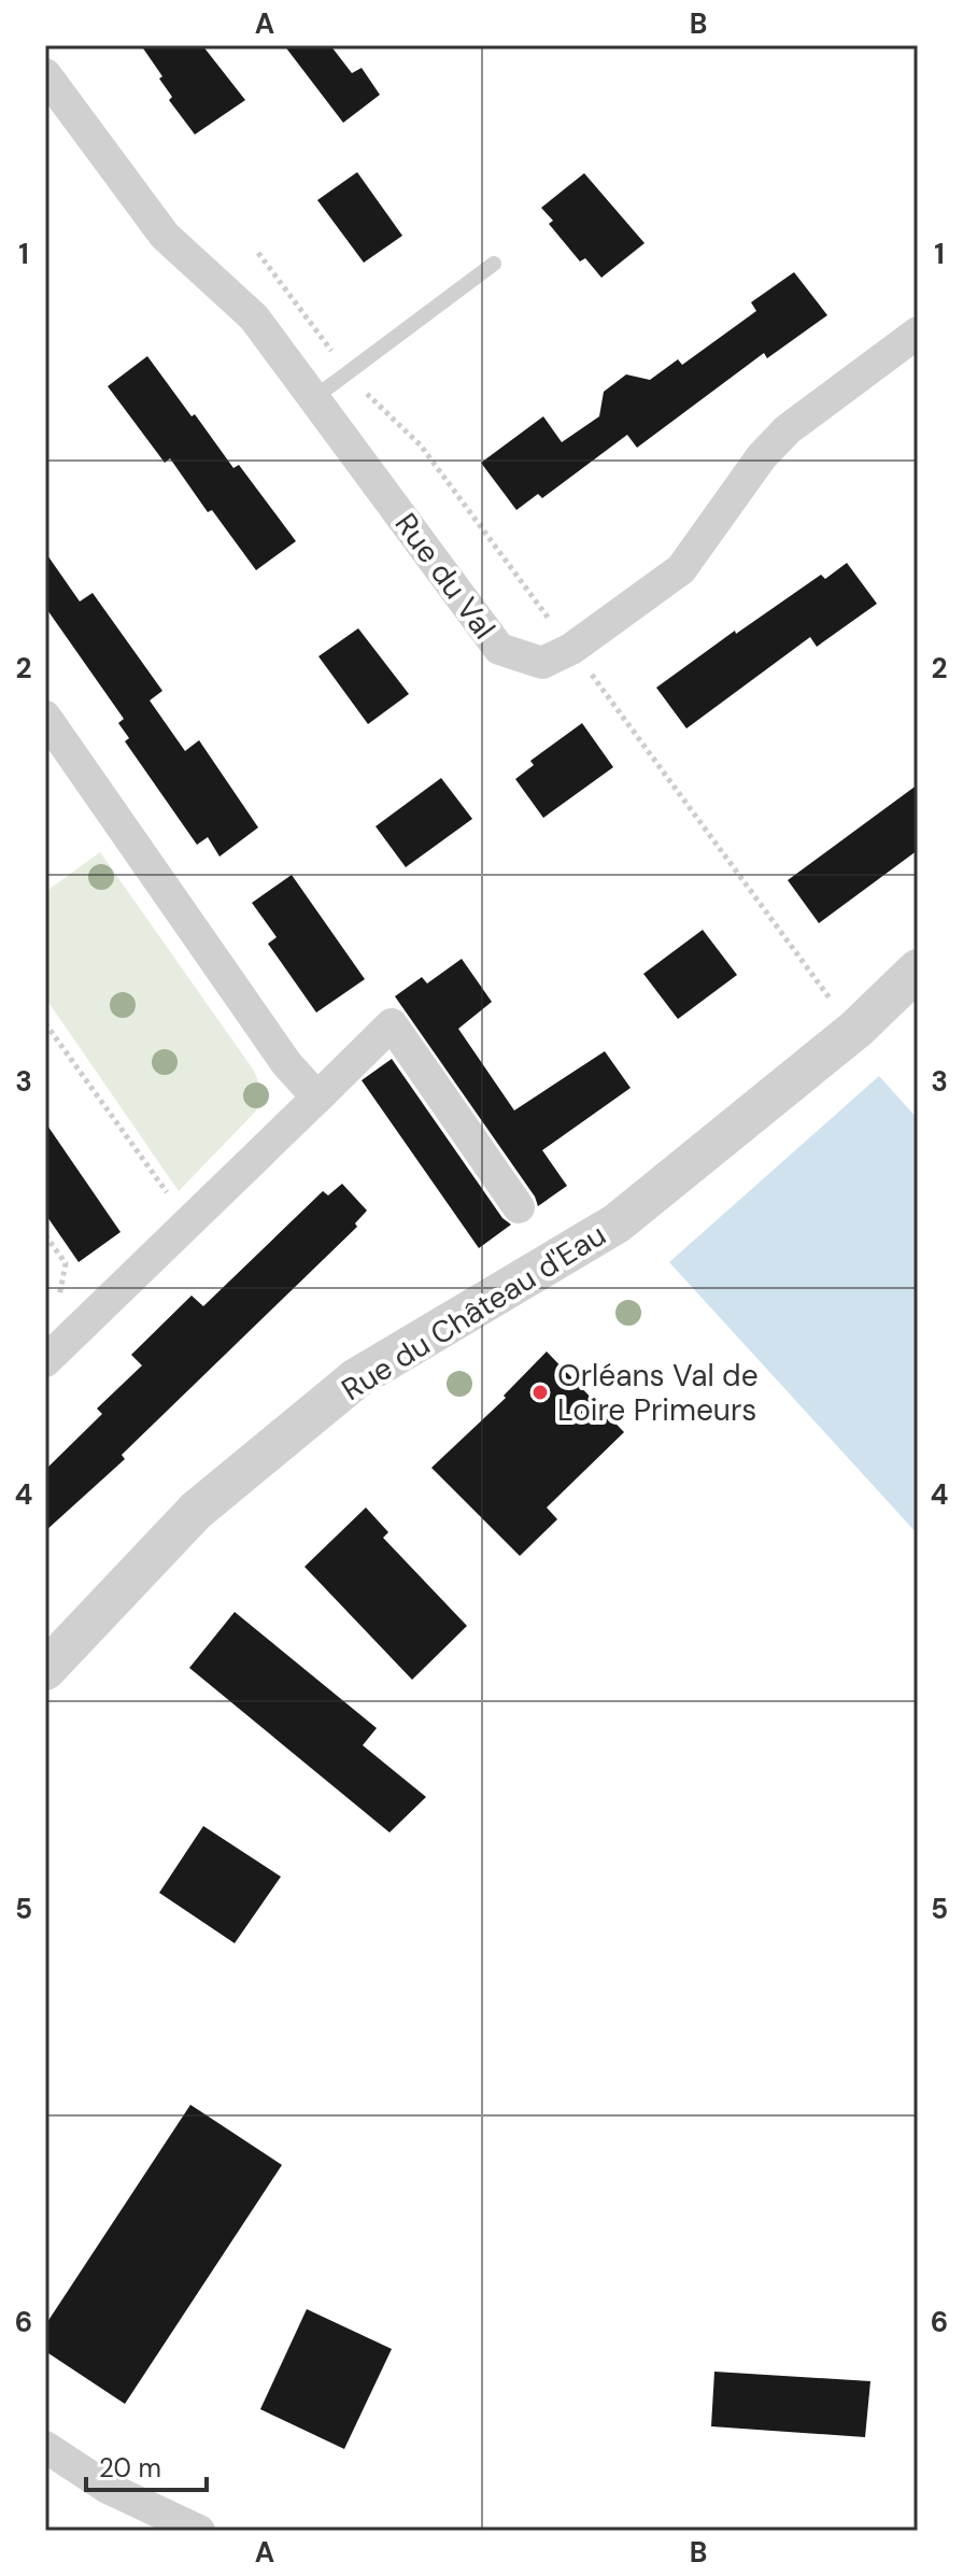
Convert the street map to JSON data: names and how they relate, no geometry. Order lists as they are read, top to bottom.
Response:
{
  "streets": {
    "street": ["Rue du Val", "Rue du Château d'Eau"]
  },
  "places": ["Orléans Val de Loire Primeurs"],
  "scale_bar": "20 m",
  "grid": {
    "columns": ["A", "B"],
    "rows": [
      "1",
      "2",
      "3",
      "4",
      "5",
      "6"
    ]
  }
}
